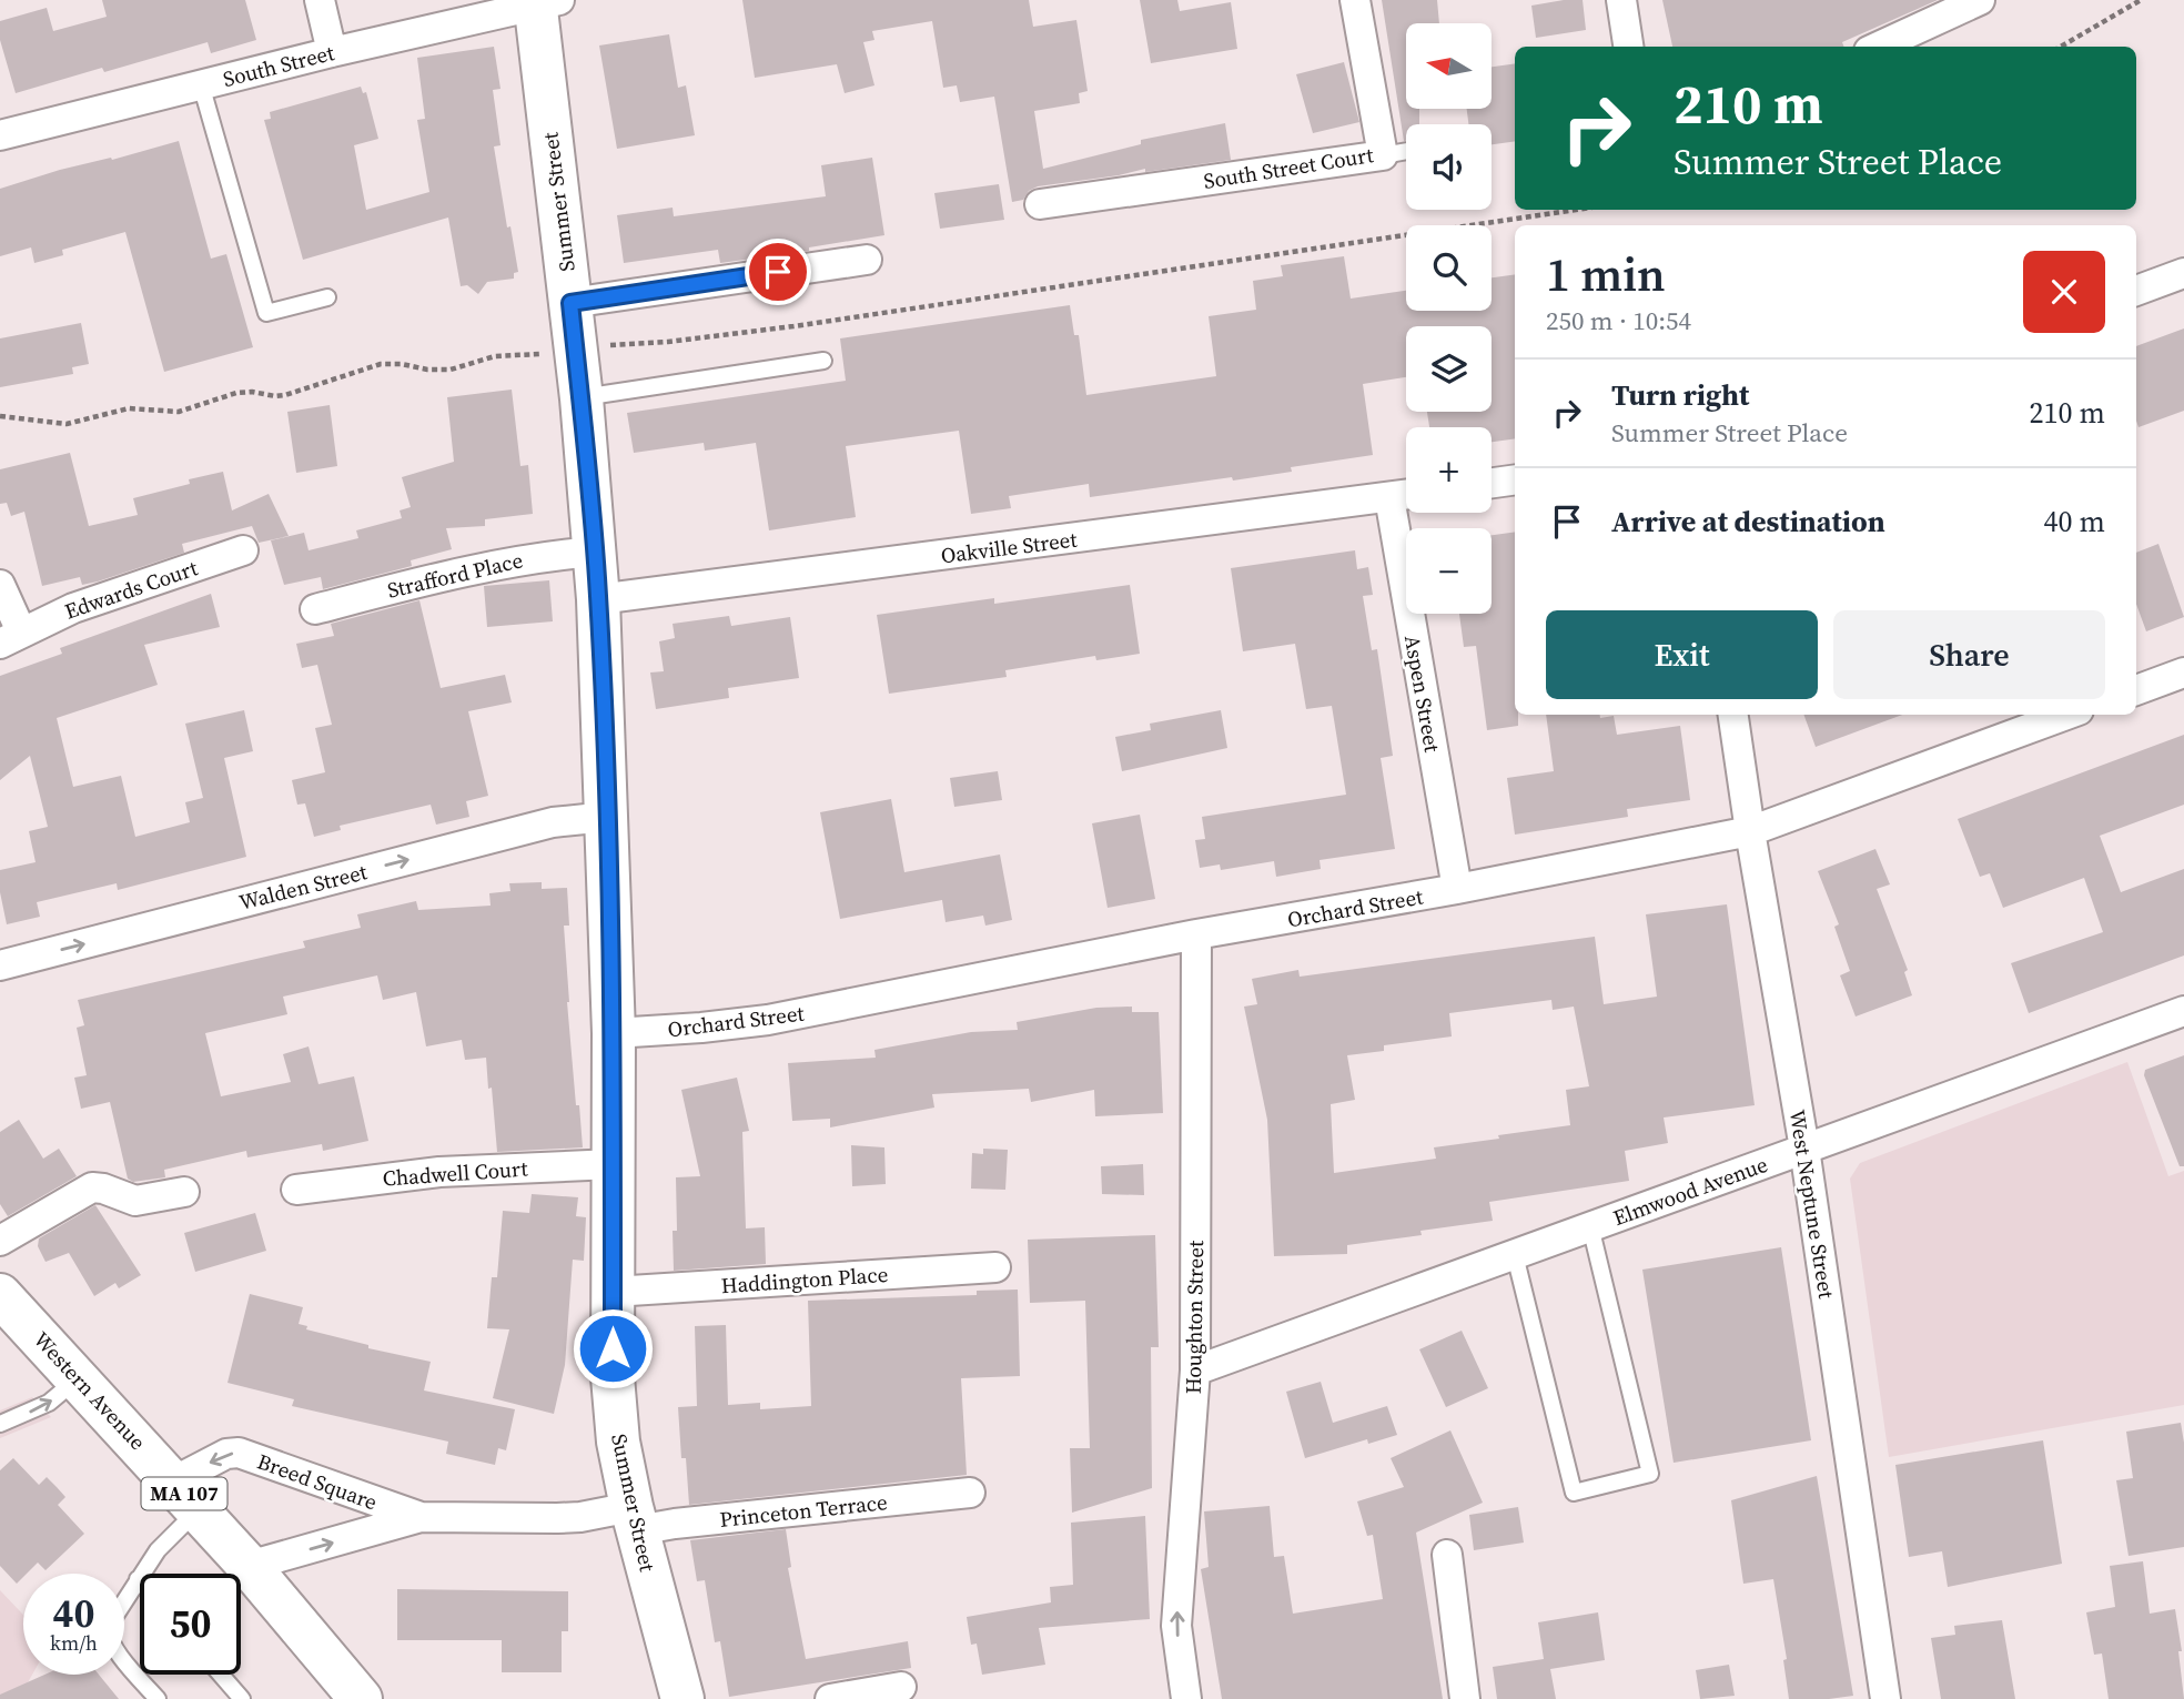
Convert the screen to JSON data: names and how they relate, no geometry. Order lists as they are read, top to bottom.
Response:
{
  "streets": {
    "main road": ["Summer Street", "Western Avenue", "MA 107"],
    "street": [
      "South Street",
      "South Street Court",
      "Oakville Street",
      "Strafford Place",
      "Edwards Court",
      "Aspen Street",
      "Walden Street",
      "Orchard Street",
      "Chadwell Court",
      "Elmwood Avenue",
      "West Neptune Street",
      "Haddington Place",
      "Houghton Street",
      "Breed Square",
      "Princeton Terrace"
    ]
  },
  "crossings": [
    ["South Street", "Summer Street"],
    ["Summer Street", "Oakville Street"],
    ["Summer Street", "Strafford Place"],
    ["Summer Street", "Walden Street"],
    ["Summer Street", "Orchard Street"],
    ["Summer Street", "Chadwell Court"],
    ["Summer Street", "Haddington Place"],
    ["Summer Street", "Breed Square"],
    ["Summer Street", "Princeton Terrace"],
    ["Oakville Street", "Aspen Street"],
    ["Aspen Street", "Orchard Street"],
    ["Orchard Street", "West Neptune Street"],
    ["Orchard Street", "Houghton Street"],
    ["Elmwood Avenue", "West Neptune Street"],
    ["Elmwood Avenue", "Houghton Street"],
    ["Western Avenue", "Breed Square"],
    ["Breed Square", "Princeton Terrace"]
  ],
  "one_way": ["Walden Street", "Houghton Street"],
  "north": "left",
  "page": {
    "map_buttons": ["+", "−"],
    "turn": ["210 m", "Summer Street Place"],
    "heading": ["1 min", "250 m · 10:54"],
    "list": [
      {
        "name": "Turn right",
        "note": "Summer Street Place",
        "value": "210 m"
      },
      {
        "name": "Arrive at destination",
        "value": "40 m"
      }
    ],
    "buttons": ["Exit", "Share"],
    "speed": "40 km/h",
    "limit": "50"
  }
}
